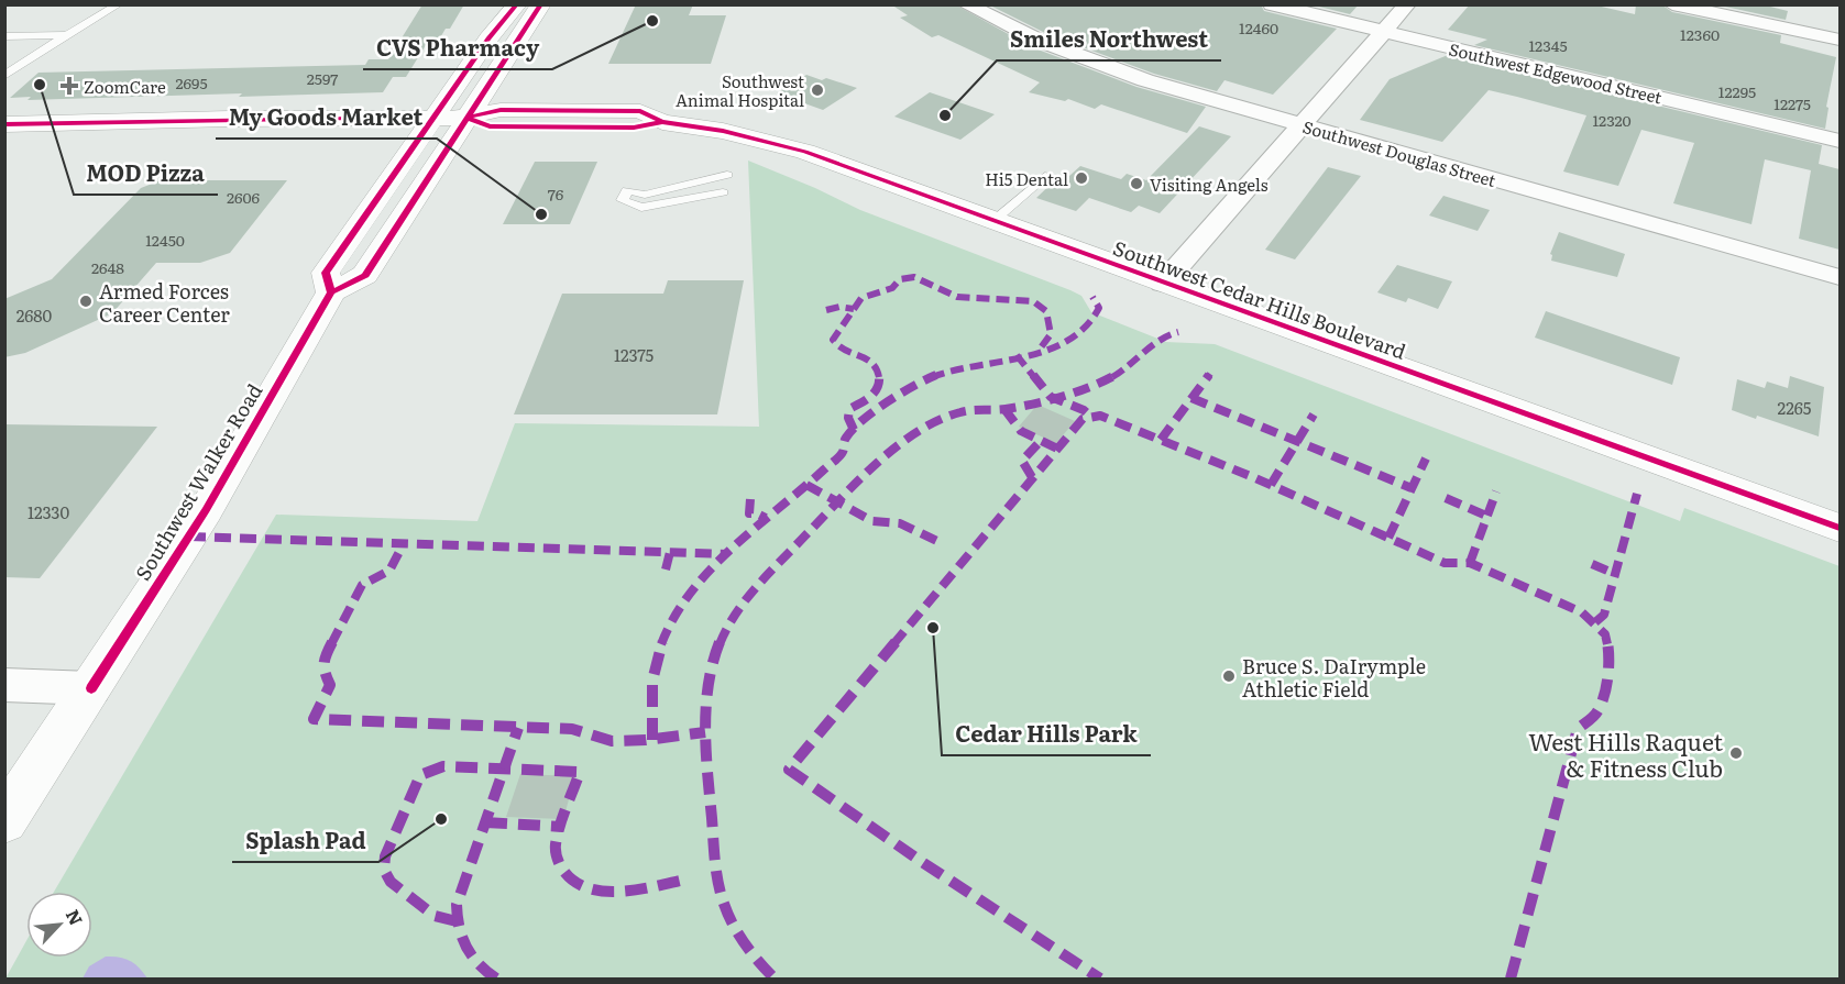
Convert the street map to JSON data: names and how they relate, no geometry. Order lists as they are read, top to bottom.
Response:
{
  "streets": {
    "main road": ["Southwest Cedar Hills Boulevard", "Southwest Walker Road"],
    "street": ["Southwest Edgewood Street", "Southwest Douglas Street"]
  },
  "crossings": [
    ["Southwest Cedar Hills Boulevard", "Southwest Walker Road"]
  ],
  "places": {
    "other": [
      "CVS Pharmacy",
      "MOD Pizza",
      "Southwest Animal Hospital",
      "Smiles Northwest",
      "Hi5 Dental",
      "Visiting Angels",
      "My Goods Market",
      "Armed Forces Career Center",
      "Cedar Hills Park",
      "Bruce S. DaIrymple Athletic Field",
      "West Hills Raquet & Fitness Club",
      "Splash Pad"
    ],
    "health": ["ZoomCare"]
  },
  "house_numbers": [
    "12460",
    "12360",
    "12345",
    "2597",
    "2695",
    "12295",
    "12275",
    "12320",
    "76",
    "2606",
    "12450",
    "2648",
    "2680",
    "12375",
    "2265",
    "12330"
  ],
  "north": "top right"
}
